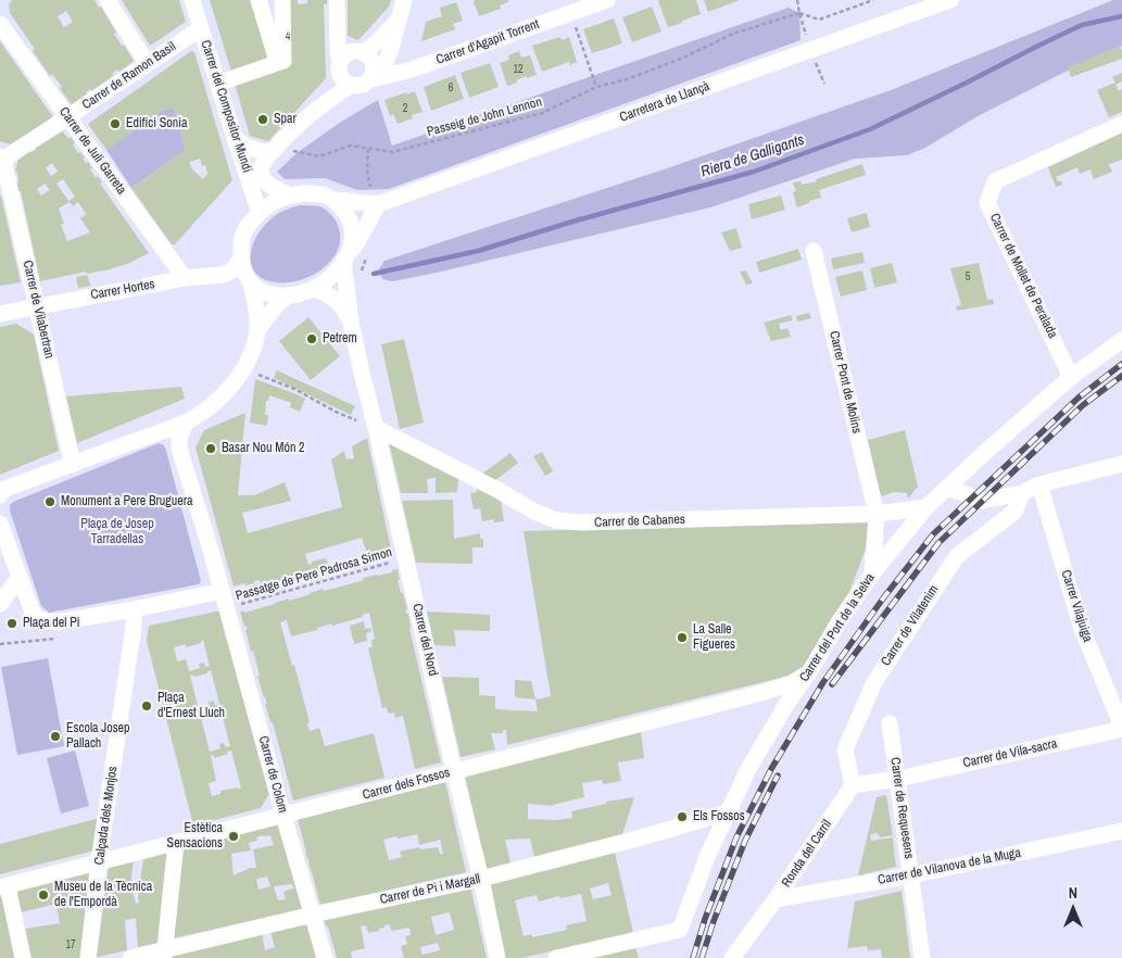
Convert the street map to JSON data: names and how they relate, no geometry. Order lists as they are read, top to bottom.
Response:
{
  "streets": {
    "street": [
      "Carrer d'Agapit Torrent",
      "Carrer de Ramon Basil",
      "Carretera de Llançà",
      "Carrer del Compositor Mundi",
      "Carrer de Juli Garreta",
      "Carrer de Mollet de Peralada",
      "Carrer Hortes",
      "Carrer de Vilabertran",
      "Carrer Pont de Molins",
      "Carrer de Cabanes",
      "Carrer Vilajuiga",
      "Carrer de Vilatenim",
      "Carrer del Port de la Selva",
      "Carrer del Nord",
      "Carrer de Vila-sacra",
      "Carrer de Colom",
      "Carrer dels Fossos",
      "Carrer de Requesens",
      "Calçada dels Monjos",
      "Ronda del Carril",
      "Carrer de Vilanova de la Muga",
      "Carrer de Pi i Margall"
    ],
    "path": ["Passeig de John Lennon", "Passatge de Pere Padrosa Simon"]
  },
  "crossings": [
    ["Carrer de Ramon Basil", "Carrer del Compositor Mundi"],
    ["Carrer de Ramon Basil", "Carrer de Juli Garreta"],
    ["Carrer de Ramon Basil", "Carrer de Vilabertran"],
    ["Carretera de Llançà", "Carrer del Compositor Mundi"],
    ["Carretera de Llançà", "Carrer Hortes"],
    ["Carretera de Llançà", "Carrer del Nord"],
    ["Carrer del Compositor Mundi", "Carrer Hortes"],
    ["Carrer del Compositor Mundi", "Carrer del Nord"],
    ["Carrer de Juli Garreta", "Carrer Hortes"],
    ["Carrer de Mollet de Peralada", "Carrer del Port de la Selva"],
    ["Carrer Hortes", "Carrer de Vilabertran"],
    ["Carrer Hortes", "Carrer del Nord"],
    ["Carrer Pont de Molins", "Carrer de Cabanes"],
    ["Carrer Pont de Molins", "Carrer del Port de la Selva"],
    ["Carrer de Cabanes", "Carrer del Port de la Selva"],
    ["Carrer de Cabanes", "Carrer del Nord"],
    ["Passatge de Pere Padrosa Simon", "Carrer del Nord"],
    ["Passatge de Pere Padrosa Simon", "Carrer de Colom"],
    ["Carrer Vilajuiga", "Carrer de Vila-sacra"],
    ["Carrer de Vilatenim", "Ronda del Carril"],
    ["Carrer del Port de la Selva", "Carrer dels Fossos"],
    ["Carrer del Port de la Selva", "Carrer de Pi i Margall"],
    ["Carrer del Nord", "Carrer dels Fossos"],
    ["Carrer del Nord", "Carrer de Pi i Margall"],
    ["Carrer de Vila-sacra", "Carrer de Requesens"],
    ["Carrer de Colom", "Carrer dels Fossos"],
    ["Carrer de Colom", "Carrer de Pi i Margall"],
    ["Carrer dels Fossos", "Calçada dels Monjos"],
    ["Carrer de Requesens", "Carrer de Vilanova de la Muga"],
    ["Ronda del Carril", "Carrer de Vilanova de la Muga"]
  ],
  "water": ["Riera de Galligants"],
  "parks": ["Plaça de Josep Tarradellas"],
  "places": [
    "Spar",
    "Edifici Sonia",
    "Petrem",
    "Basar Nou Món 2",
    "Monument a Pere Bruguera",
    "Plaça del Pi",
    "La Salle Figueres",
    "Plaça d'Ernest Lluch",
    "Escola Josep Pallach",
    "Els Fossos",
    "Estètica Sensacions",
    "Museu de la Tècnica de l'Empordà"
  ],
  "house_numbers": [
    "4",
    "12",
    "6",
    "2",
    "5",
    "17"
  ],
  "north": "top"
}
